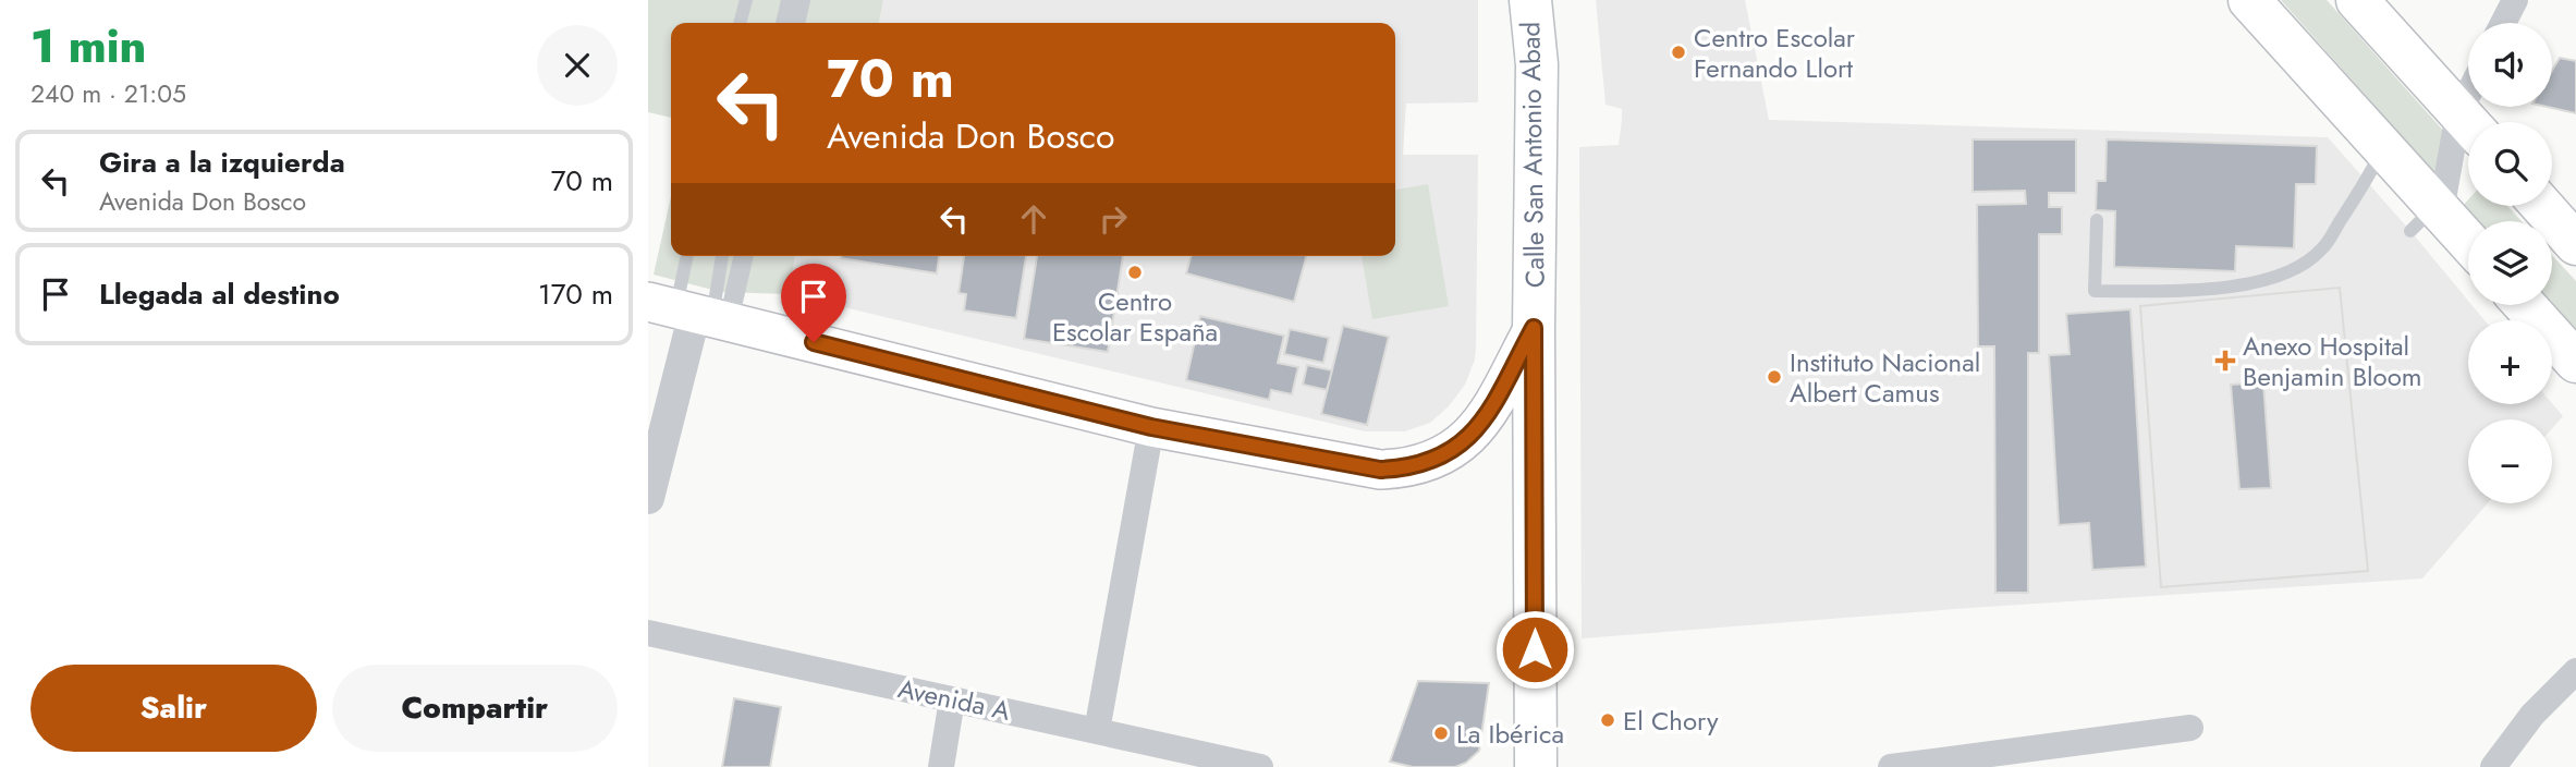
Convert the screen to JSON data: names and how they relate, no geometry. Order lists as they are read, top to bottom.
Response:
{
  "streets": {
    "main road": ["Calle San Antonio Abad"],
    "street": ["Avenida A"]
  },
  "places": {
    "other": [
      "Centro Escolar Fernando Llort",
      "Centro Escolar España",
      "Instituto Nacional Albert Camus",
      "El Chory",
      "La Ibérica"
    ],
    "health": ["Anexo Hospital Benjamin Bloom"]
  },
  "page": {
    "heading": ["1 min", "240 m · 21:05"],
    "map_buttons": ["+", "−"],
    "turn": ["70 m", "Avenida Don Bosco"],
    "list": [
      {
        "name": "Gira a la izquierda",
        "note": "Avenida Don Bosco",
        "value": "70 m"
      },
      {
        "name": "Llegada al destino",
        "value": "170 m"
      }
    ],
    "buttons": ["Salir", "Compartir"]
  }
}
